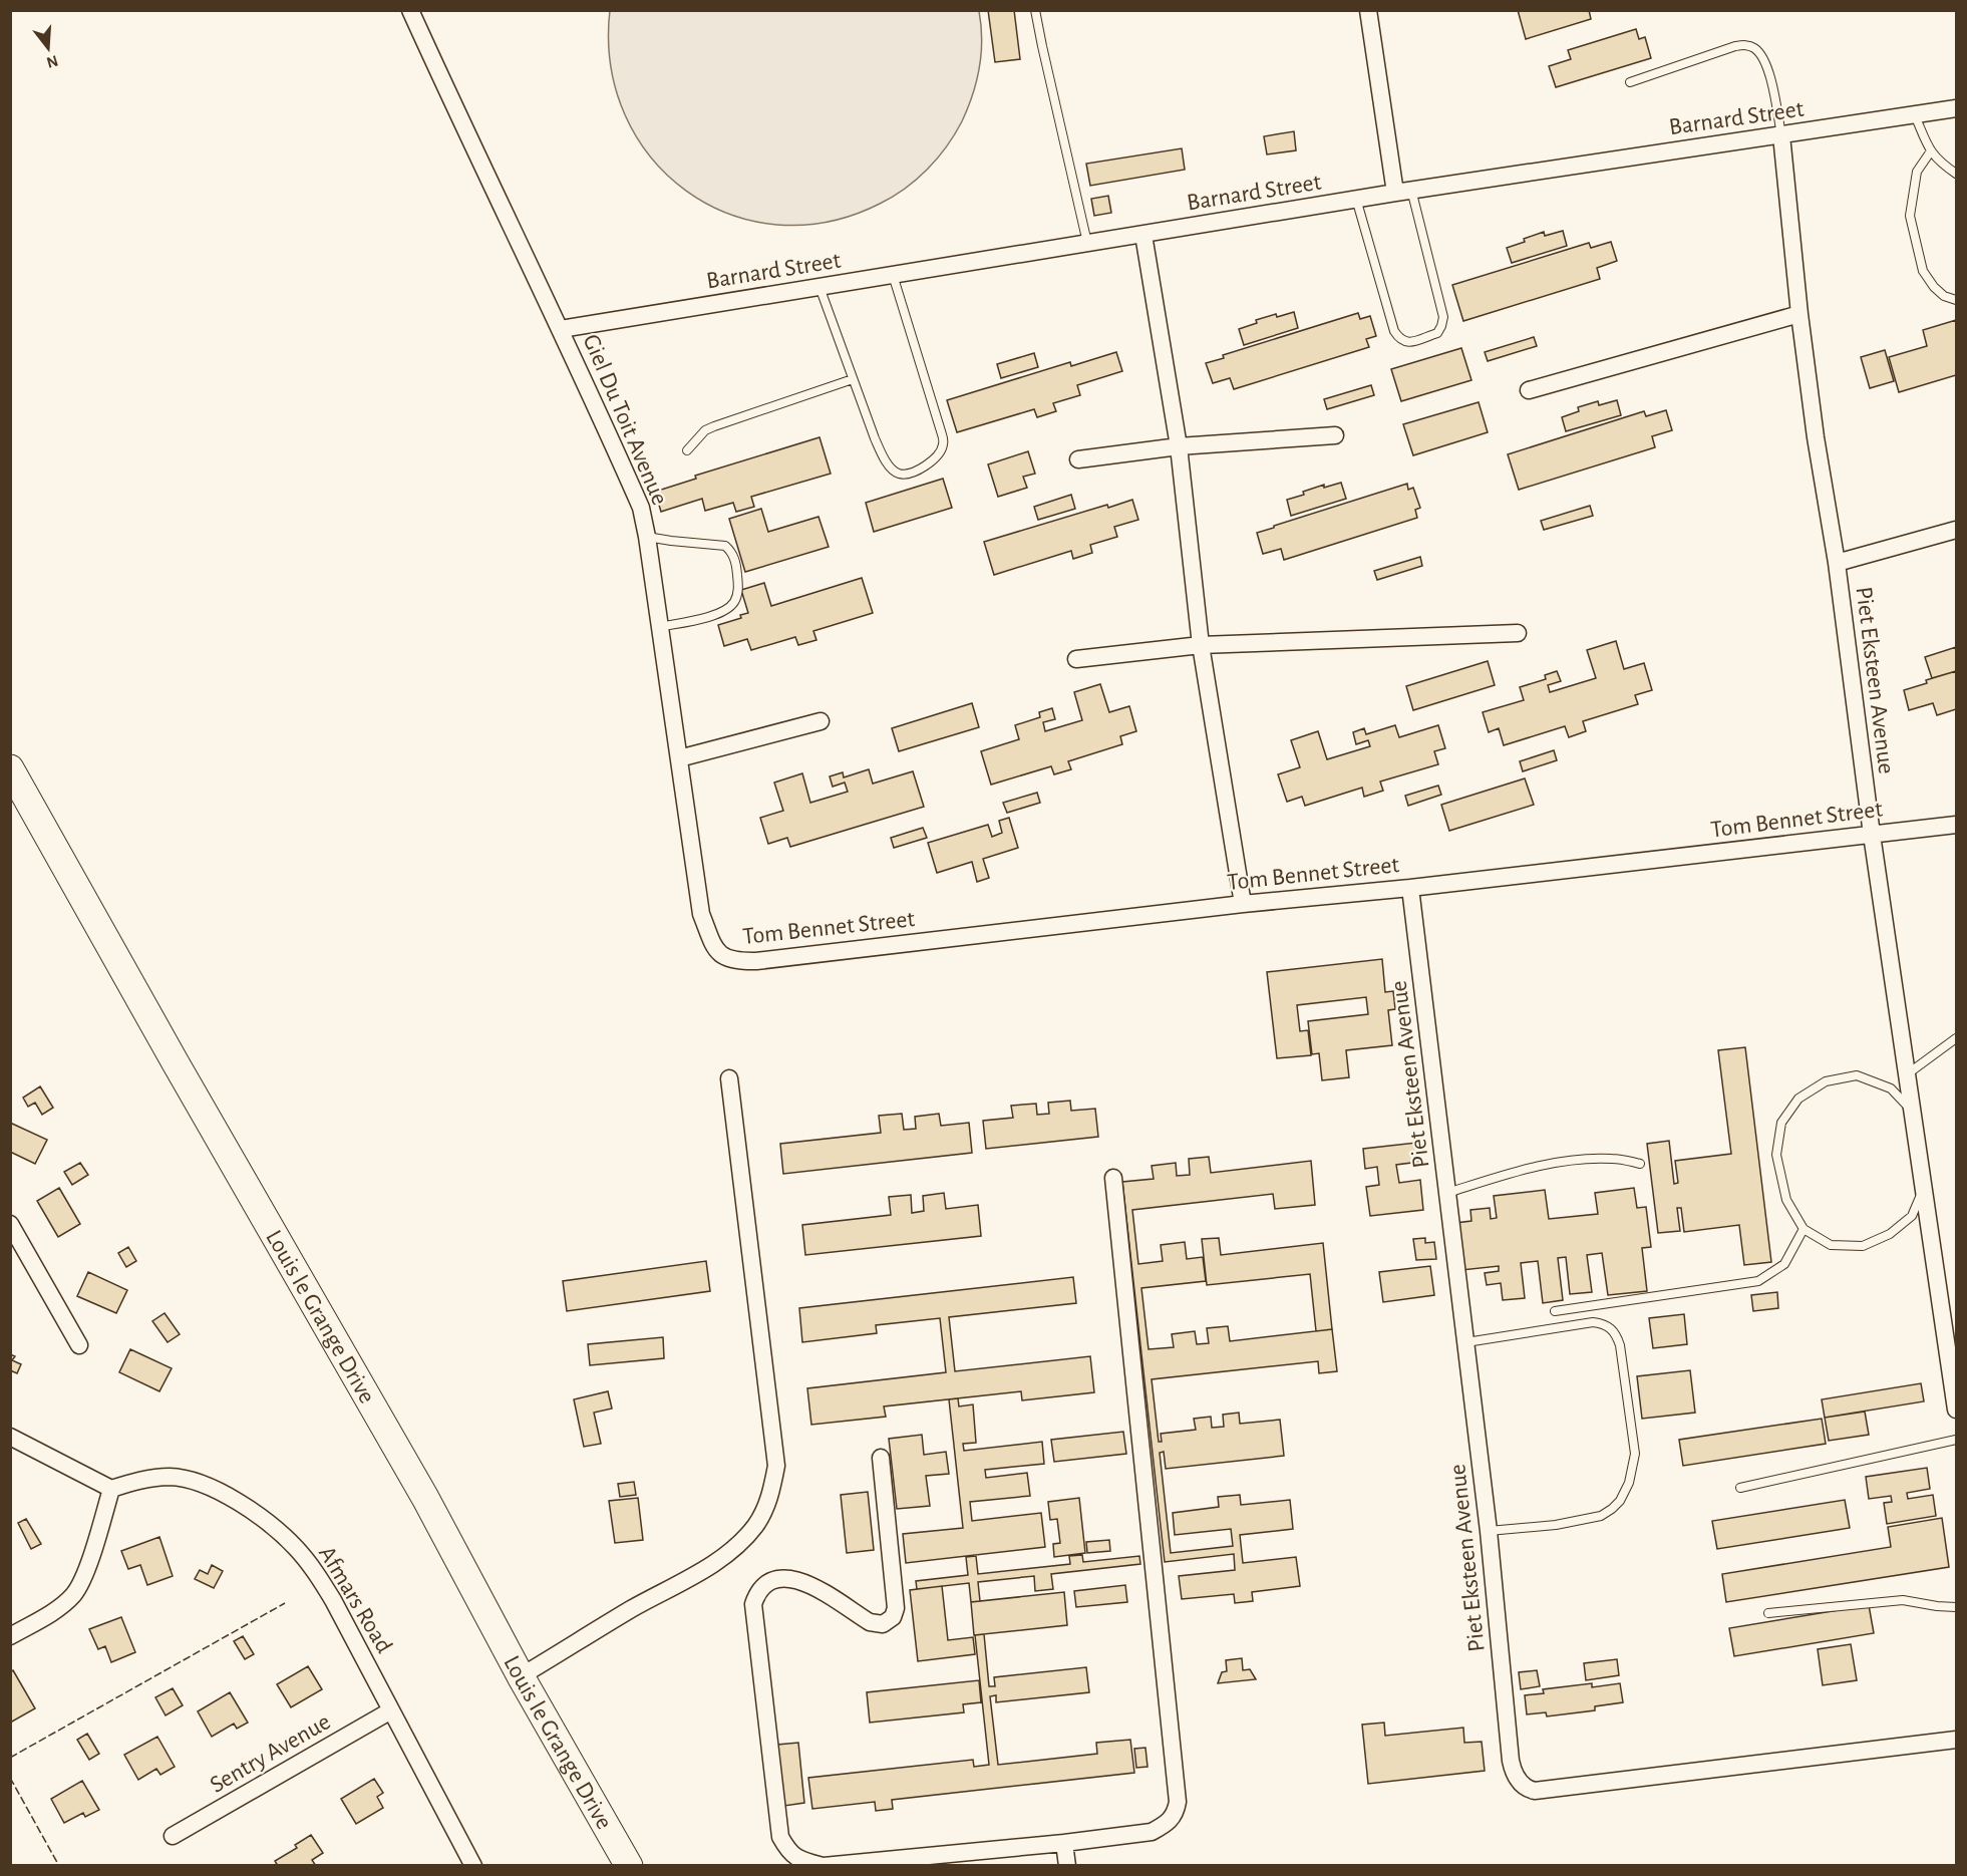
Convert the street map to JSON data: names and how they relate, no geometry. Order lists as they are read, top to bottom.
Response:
{
  "streets": {
    "main road": ["Louis le Grange Drive"],
    "street": [
      "Barnard Street",
      "Giel Du Toit Avenue",
      "Piet Eksteen Avenue",
      "Tom Bennet Street",
      "Afmars Road",
      "Sentry Avenue"
    ]
  },
  "crossings": [
    ["Barnard Street", "Giel Du Toit Avenue"],
    ["Barnard Street", "Piet Eksteen Avenue"],
    ["Giel Du Toit Avenue", "Tom Bennet Street"],
    ["Piet Eksteen Avenue", "Tom Bennet Street"],
    ["Afmars Road", "Sentry Avenue"]
  ],
  "north": "bottom"
}
